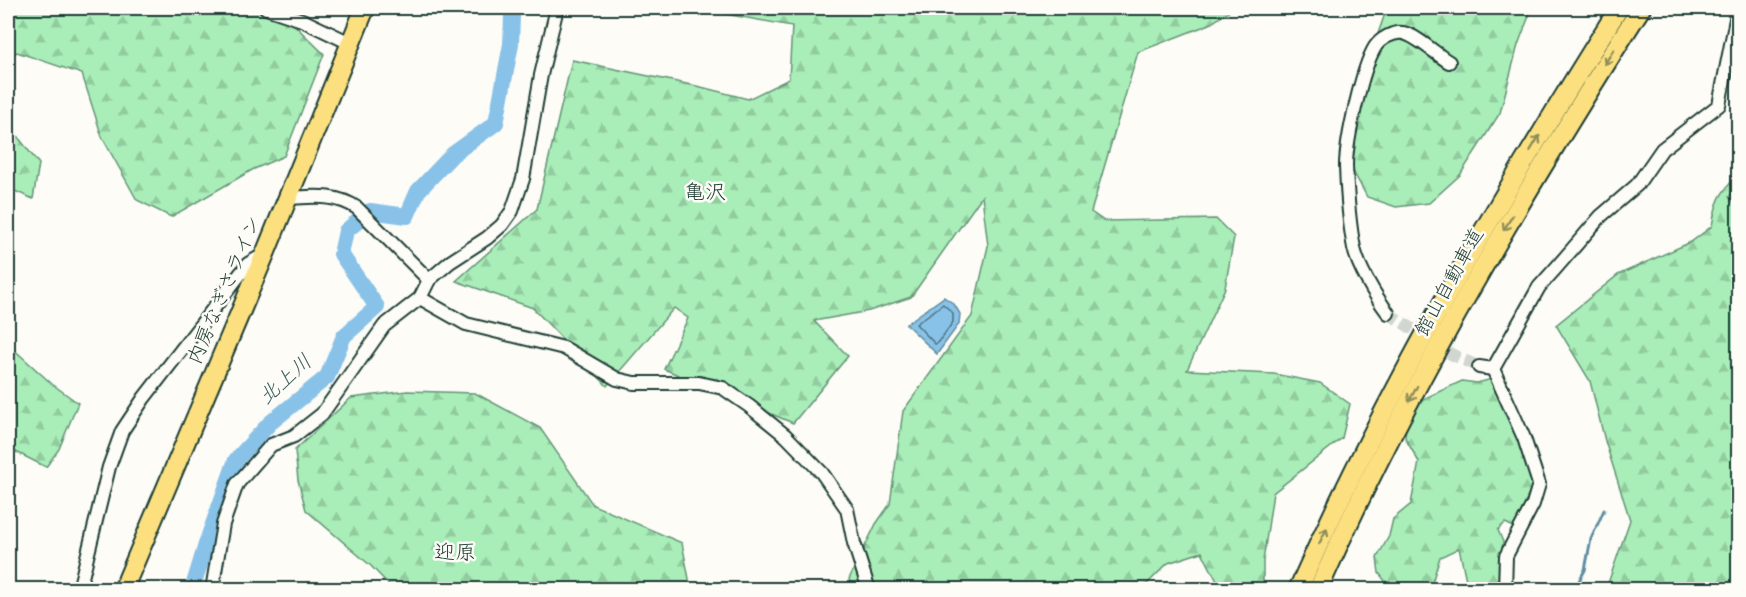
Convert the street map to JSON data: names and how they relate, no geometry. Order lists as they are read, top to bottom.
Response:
{
  "streets": {
    "highway": ["館山自動車道", "内房なぎさライン"]
  },
  "districts": ["亀沢", "迎原"],
  "water": ["北上川"]
}
